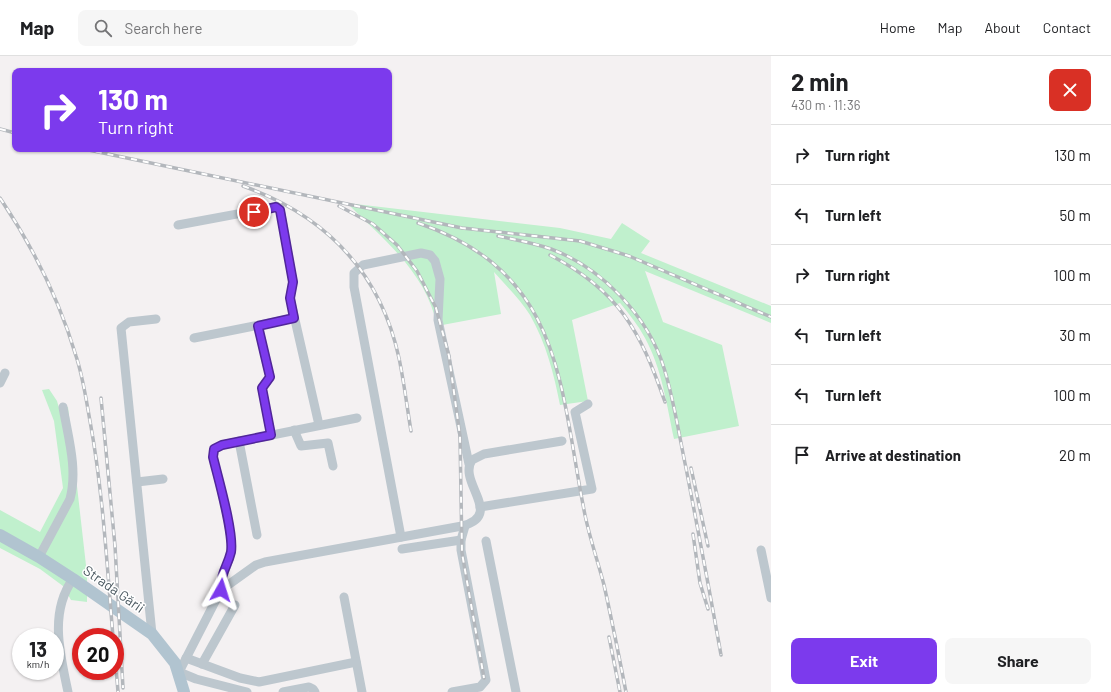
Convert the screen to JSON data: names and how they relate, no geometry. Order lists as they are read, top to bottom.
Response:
{
  "streets": {
    "main road": ["Strada Gării"]
  },
  "page": {
    "header": "Map",
    "search": "Search here",
    "nav": [
      "Home",
      "Map",
      "About",
      "Contact"
    ],
    "heading": ["2 min", "430 m · 11:36"],
    "turn": ["130 m", "Turn right"],
    "list": [
      {
        "name": "Turn right",
        "value": "130 m"
      },
      {
        "name": "Turn left",
        "value": "50 m"
      },
      {
        "name": "Turn right",
        "value": "100 m"
      },
      {
        "name": "Turn left",
        "value": "30 m"
      },
      {
        "name": "Turn left",
        "value": "100 m"
      },
      {
        "name": "Arrive at destination",
        "value": "20 m"
      }
    ],
    "speed": "13 km/h",
    "limit": "20",
    "buttons": ["Exit", "Share"]
  }
}
